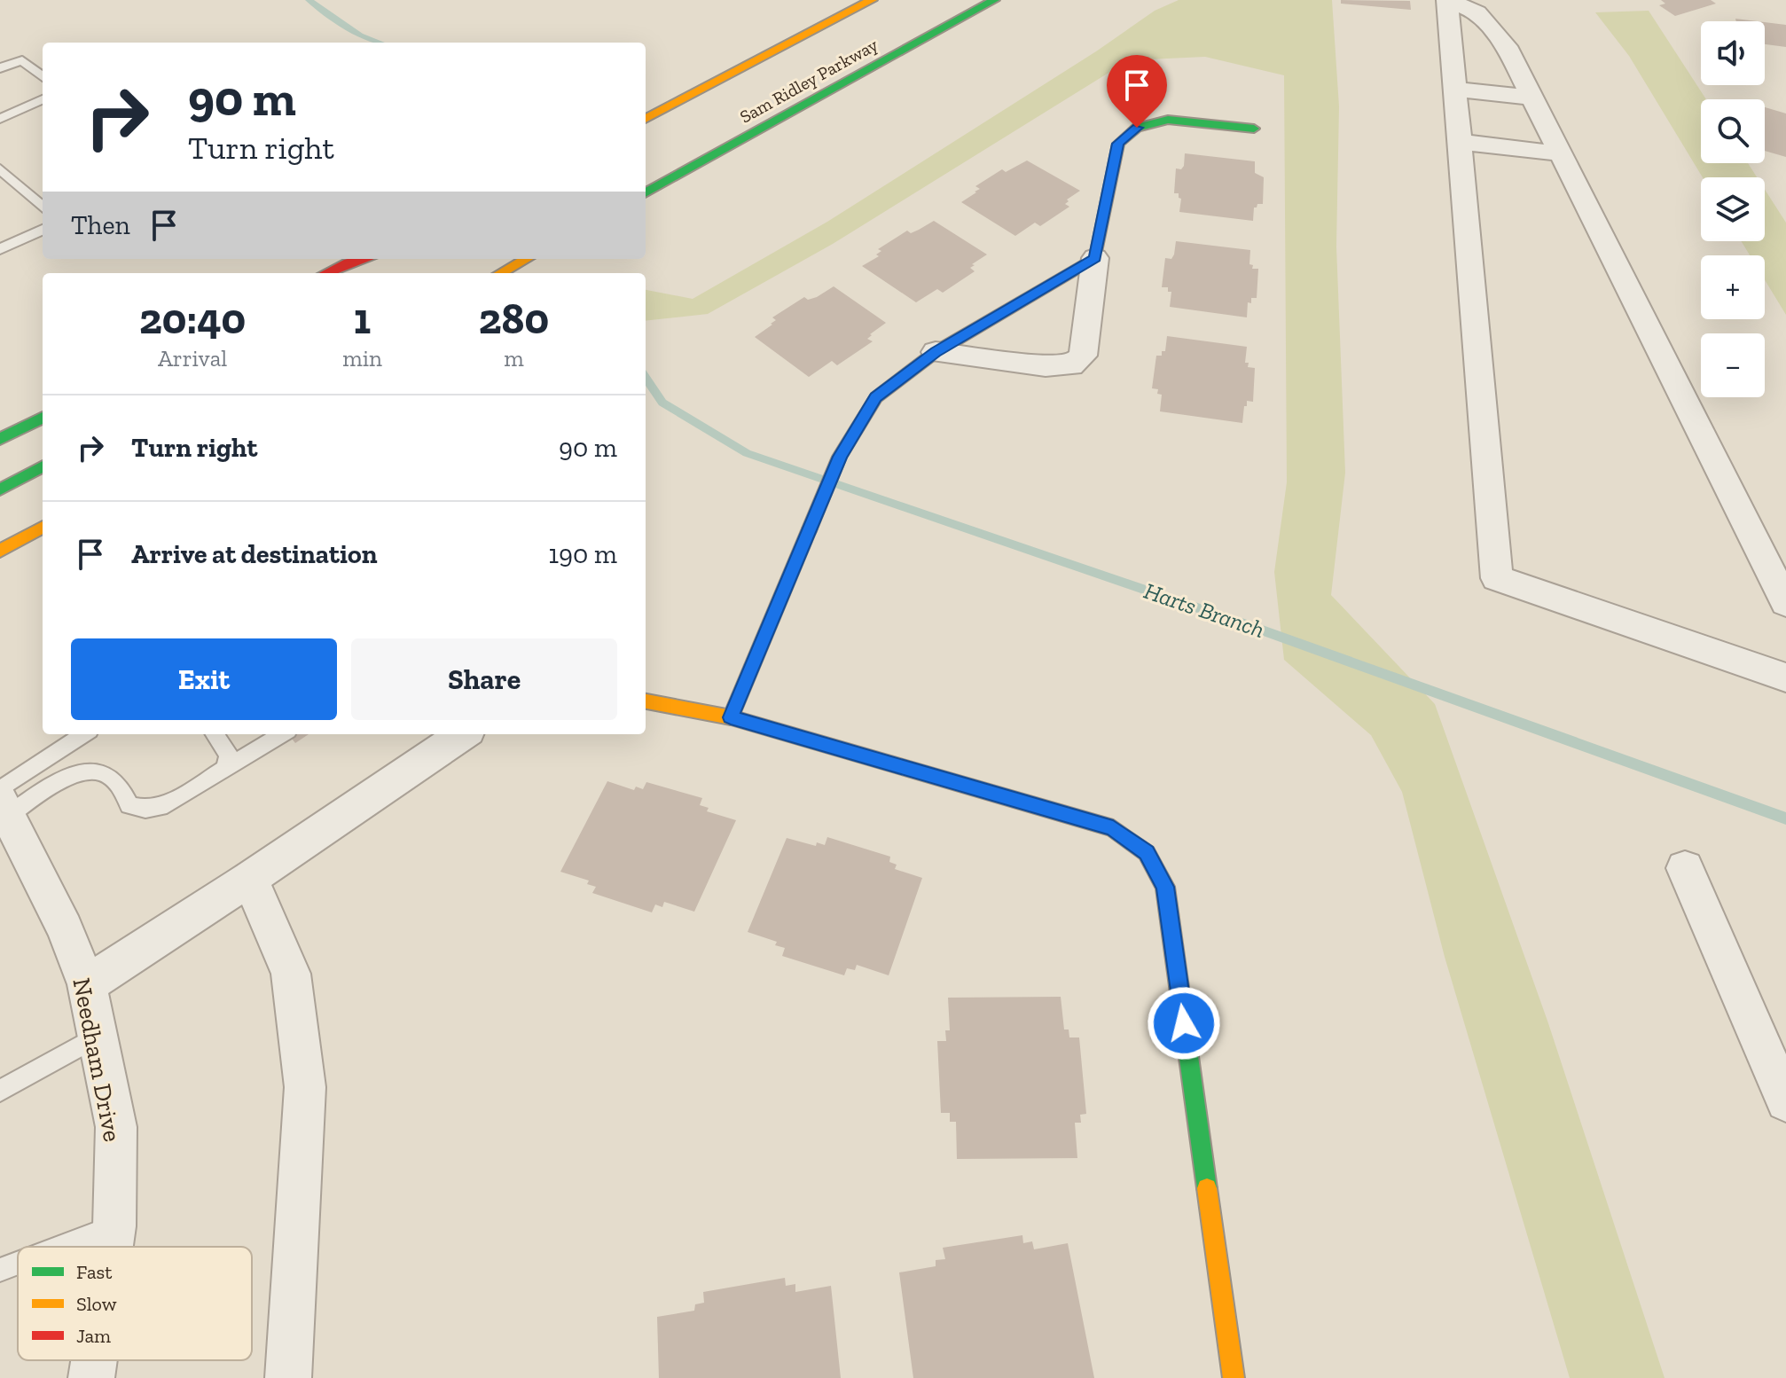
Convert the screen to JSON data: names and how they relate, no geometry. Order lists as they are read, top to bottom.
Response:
{
  "streets": {
    "street": ["Sam Ridley Parkway", "Needham Drive"]
  },
  "water": ["Harts Branch"],
  "legend": ["Fast", "Slow", "Jam"],
  "page": {
    "map_buttons": ["+", "−"],
    "turn": ["90 m", "Turn right"],
    "then": "Then",
    "eta": [
      "20:40",
      "Arrival",
      "1",
      "min",
      "280",
      "m"
    ],
    "list": [
      {
        "name": "Turn right",
        "value": "90 m"
      },
      {
        "name": "Arrive at destination",
        "value": "190 m"
      }
    ],
    "buttons": ["Exit", "Share"]
  }
}
